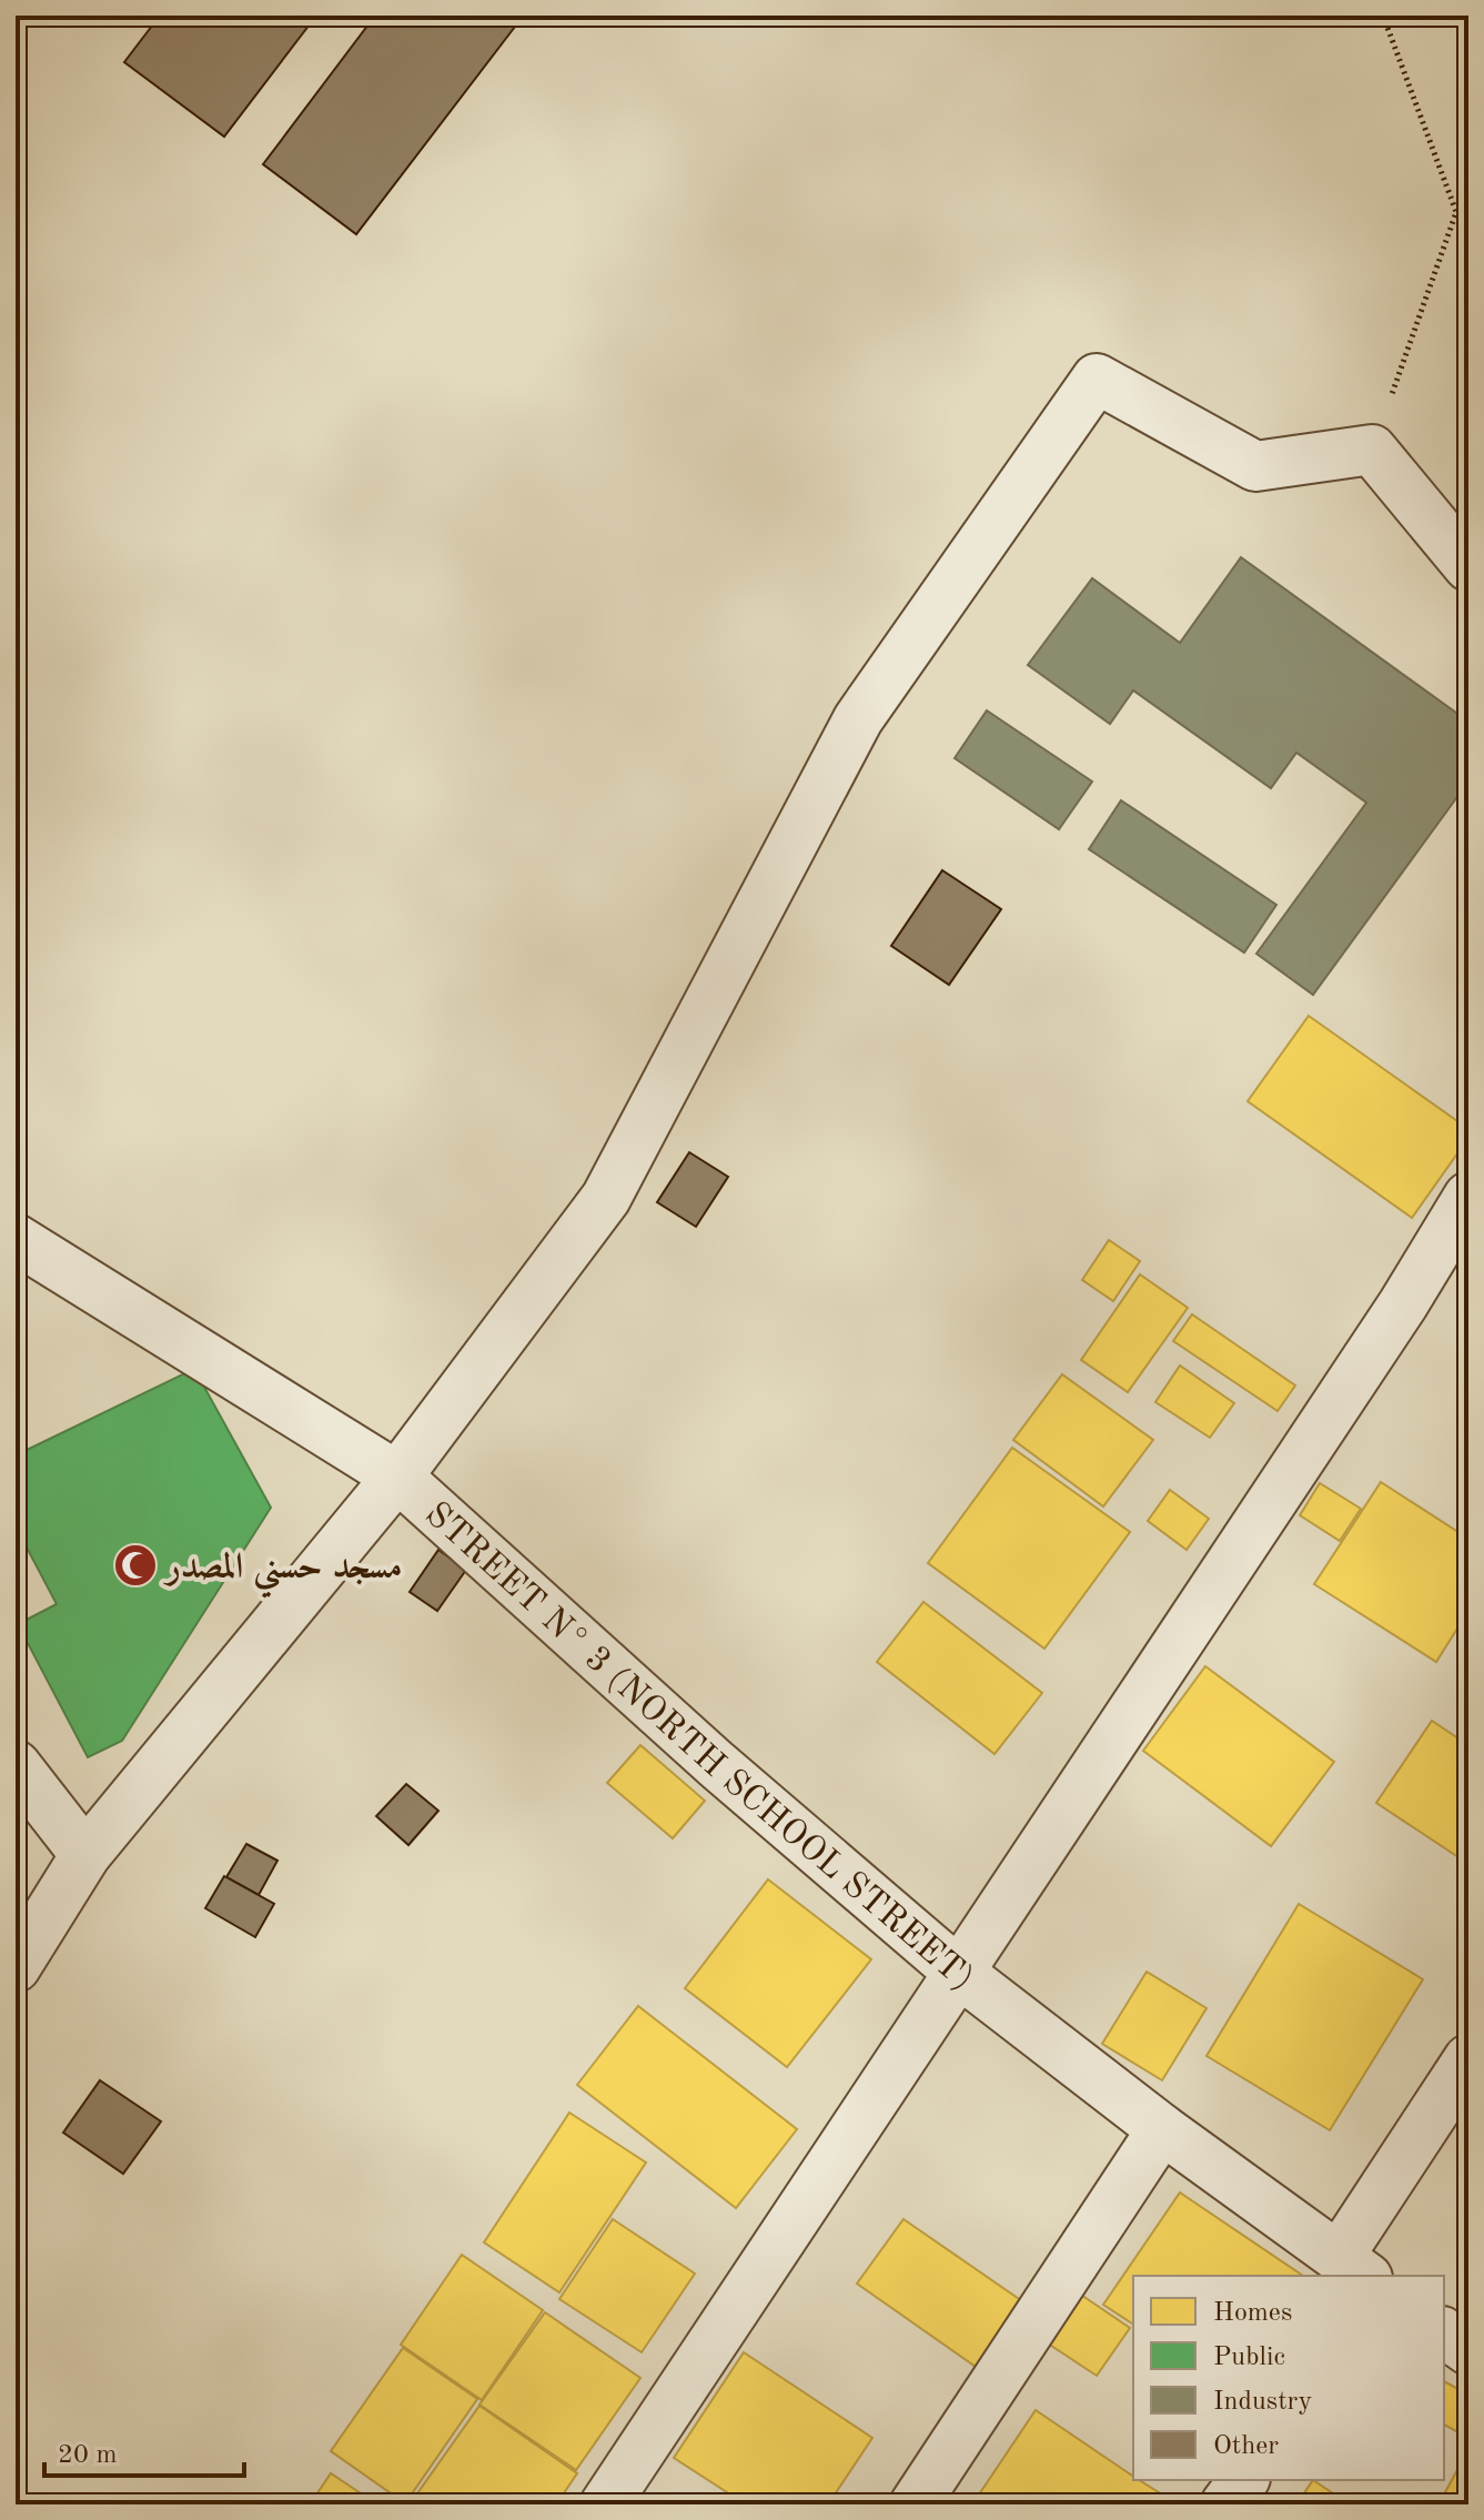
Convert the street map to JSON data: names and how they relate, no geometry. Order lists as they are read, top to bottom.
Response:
{
  "streets": {
    "street": ["STREET N° 3 (NORTH SCHOOL STREET)"]
  },
  "places": {
    "mosque": ["مسجد حسني المصدر"]
  },
  "legend": [
    "Homes",
    "Public",
    "Industry",
    "Other"
  ],
  "scale_bar": "20 m"
}
